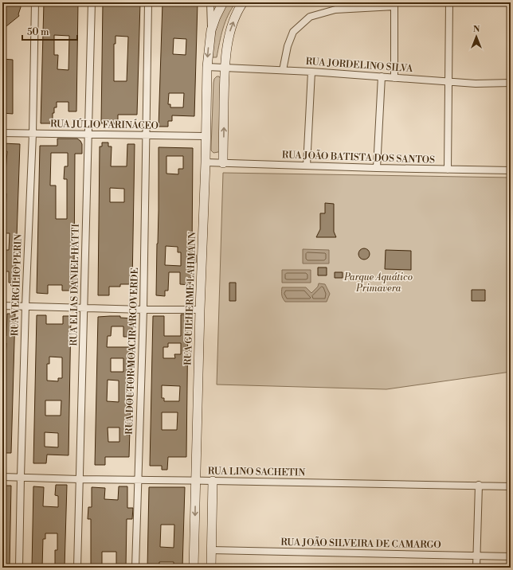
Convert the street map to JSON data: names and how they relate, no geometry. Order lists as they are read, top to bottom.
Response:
{
  "streets": {
    "street": [
      "RUA JORDELINO SILVA",
      "RUA JÚLIO FARINÁCEO",
      "RUA JOÃO BATISTA DOS SANTOS",
      "RUA VERGÍLIO PERIN",
      "RUA ELIAS DANIEL HATTI",
      "RUA GUILHERME LAHMANN",
      "RUA DOUTOR MOACIR ARCOVERDE",
      "RUA LINO SACHETIN",
      "RUA JOÃO SILVEIRA DE CAMARGO"
    ]
  },
  "crossings": [
    ["RUA JORDELINO SILVA", "RUA GUILHERME LAHMANN"],
    ["RUA JÚLIO FARINÁCEO", "RUA VERGÍLIO PERIN"],
    ["RUA JÚLIO FARINÁCEO", "RUA ELIAS DANIEL HATTI"],
    ["RUA JÚLIO FARINÁCEO", "RUA GUILHERME LAHMANN"],
    ["RUA JÚLIO FARINÁCEO", "RUA DOUTOR MOACIR ARCOVERDE"],
    ["RUA JOÃO BATISTA DOS SANTOS", "RUA GUILHERME LAHMANN"],
    ["RUA VERGÍLIO PERIN", "RUA LINO SACHETIN"],
    ["RUA ELIAS DANIEL HATTI", "RUA LINO SACHETIN"],
    ["RUA GUILHERME LAHMANN", "RUA LINO SACHETIN"],
    ["RUA DOUTOR MOACIR ARCOVERDE", "RUA LINO SACHETIN"]
  ],
  "parks": ["Parque Aquático Primavera"],
  "scale_bar": "50 m",
  "north": "top"
}
